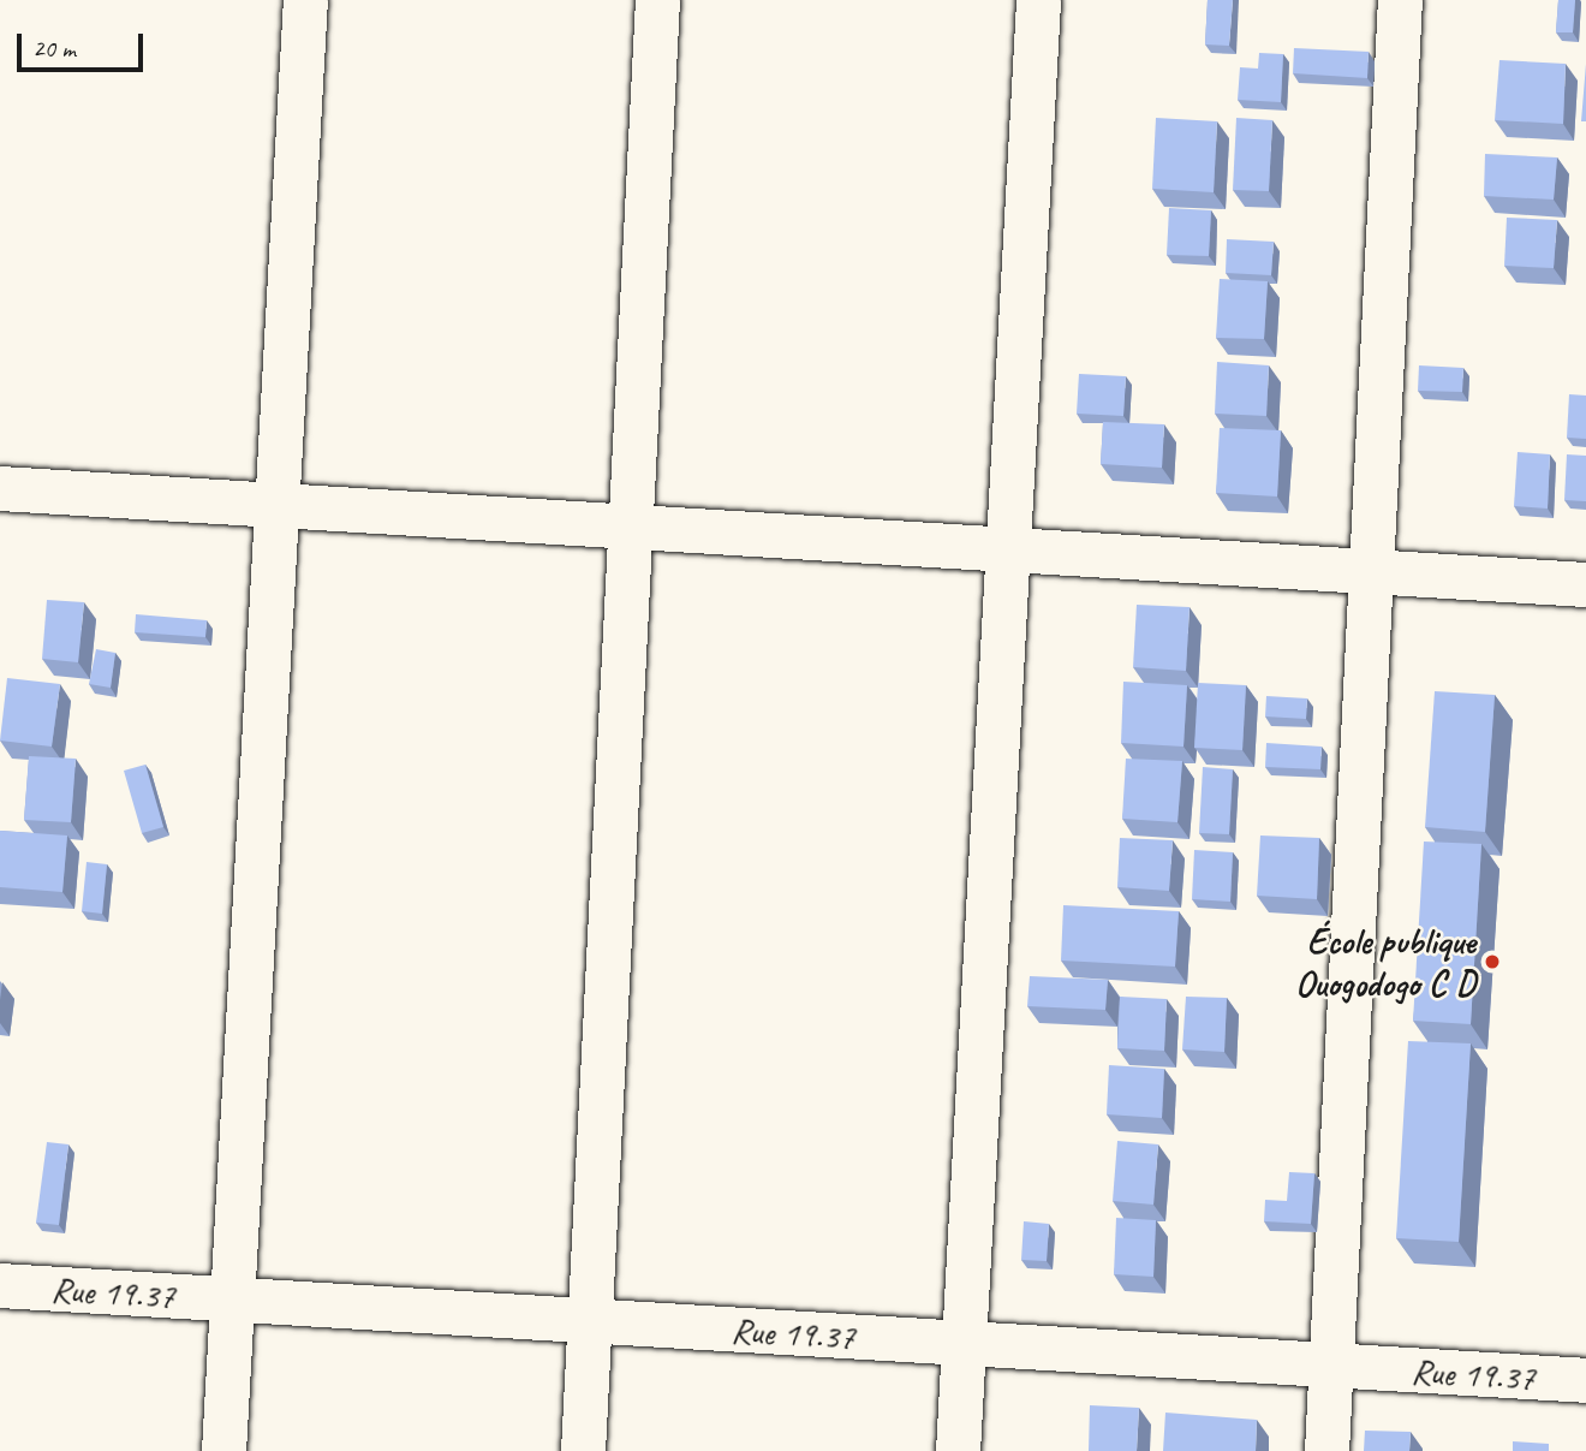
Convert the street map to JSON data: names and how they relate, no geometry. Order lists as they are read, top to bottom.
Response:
{
  "streets": {
    "street": ["Rue 19.37"]
  },
  "places": ["École publique Ouogodogo C D"],
  "scale_bar": "20 m"
}
